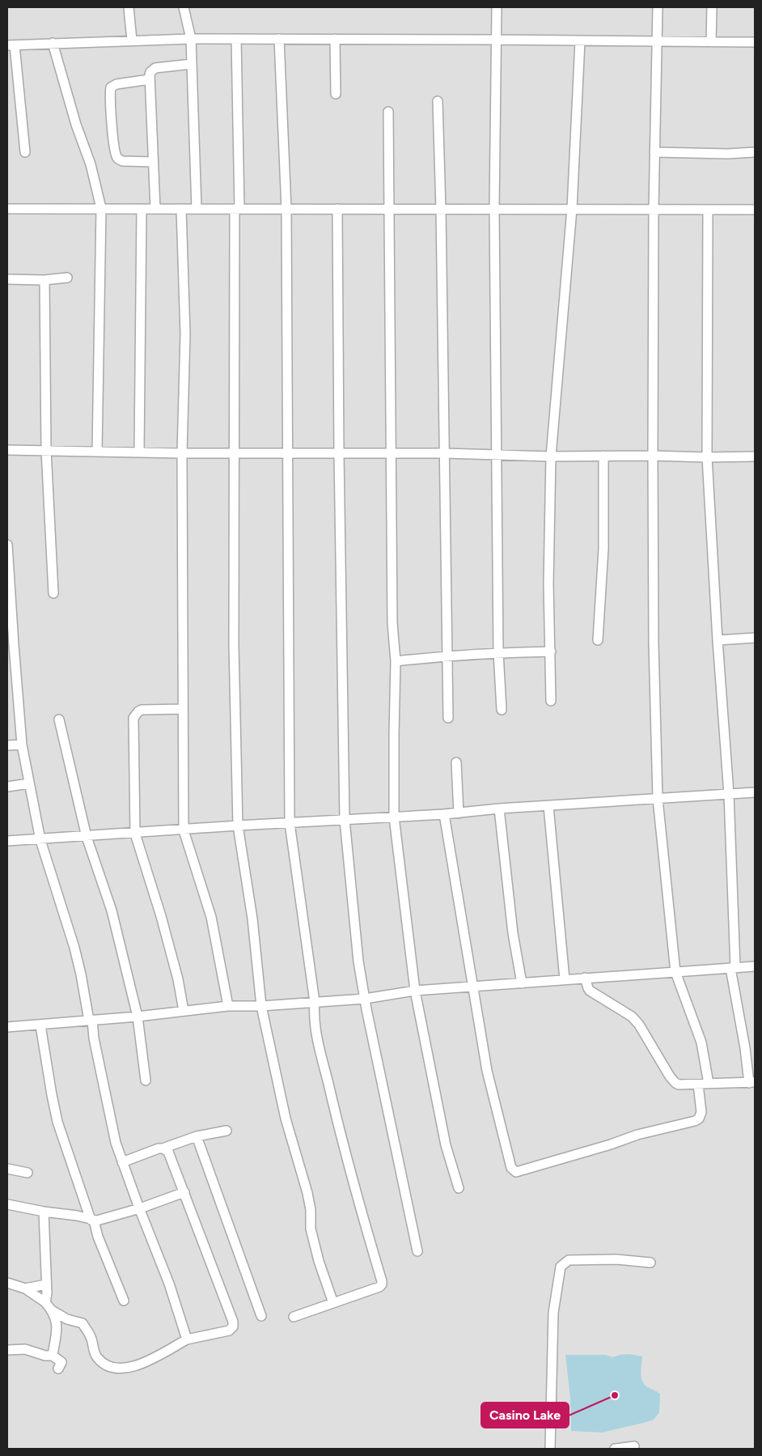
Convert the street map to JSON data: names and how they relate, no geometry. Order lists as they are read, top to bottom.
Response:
{
  "places": ["Casino Lake"]
}
